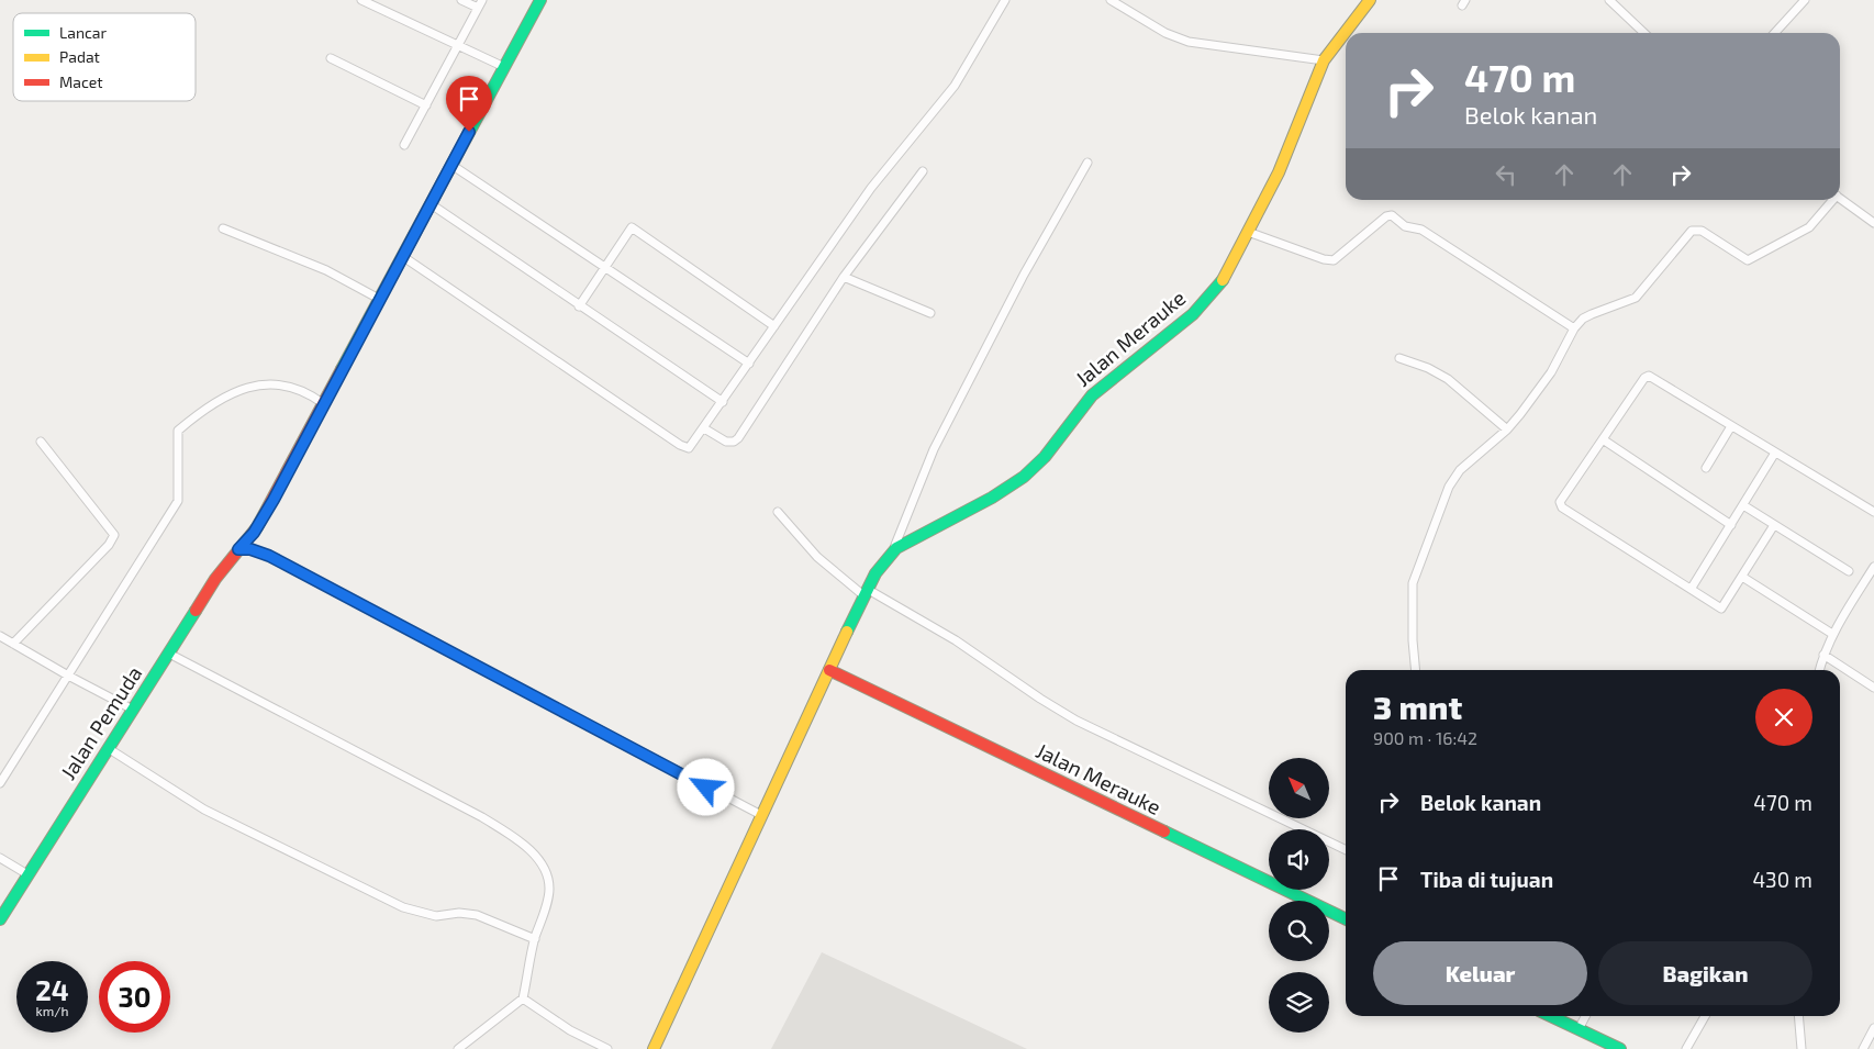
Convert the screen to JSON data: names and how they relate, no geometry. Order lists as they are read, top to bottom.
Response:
{
  "streets": {
    "main road": ["Jalan Merauke", "Jalan Pemuda"]
  },
  "legend": ["Lancar", "Padat", "Macet"],
  "north": "top left",
  "page": {
    "turn": ["470 m", "Belok kanan"],
    "heading": ["3 mnt", "900 m · 16:42"],
    "list": [
      {
        "name": "Belok kanan",
        "value": "470 m"
      },
      {
        "name": "Tiba di tujuan",
        "value": "430 m"
      }
    ],
    "buttons": ["Keluar", "Bagikan"],
    "speed": "24 km/h",
    "limit": "30"
  }
}
